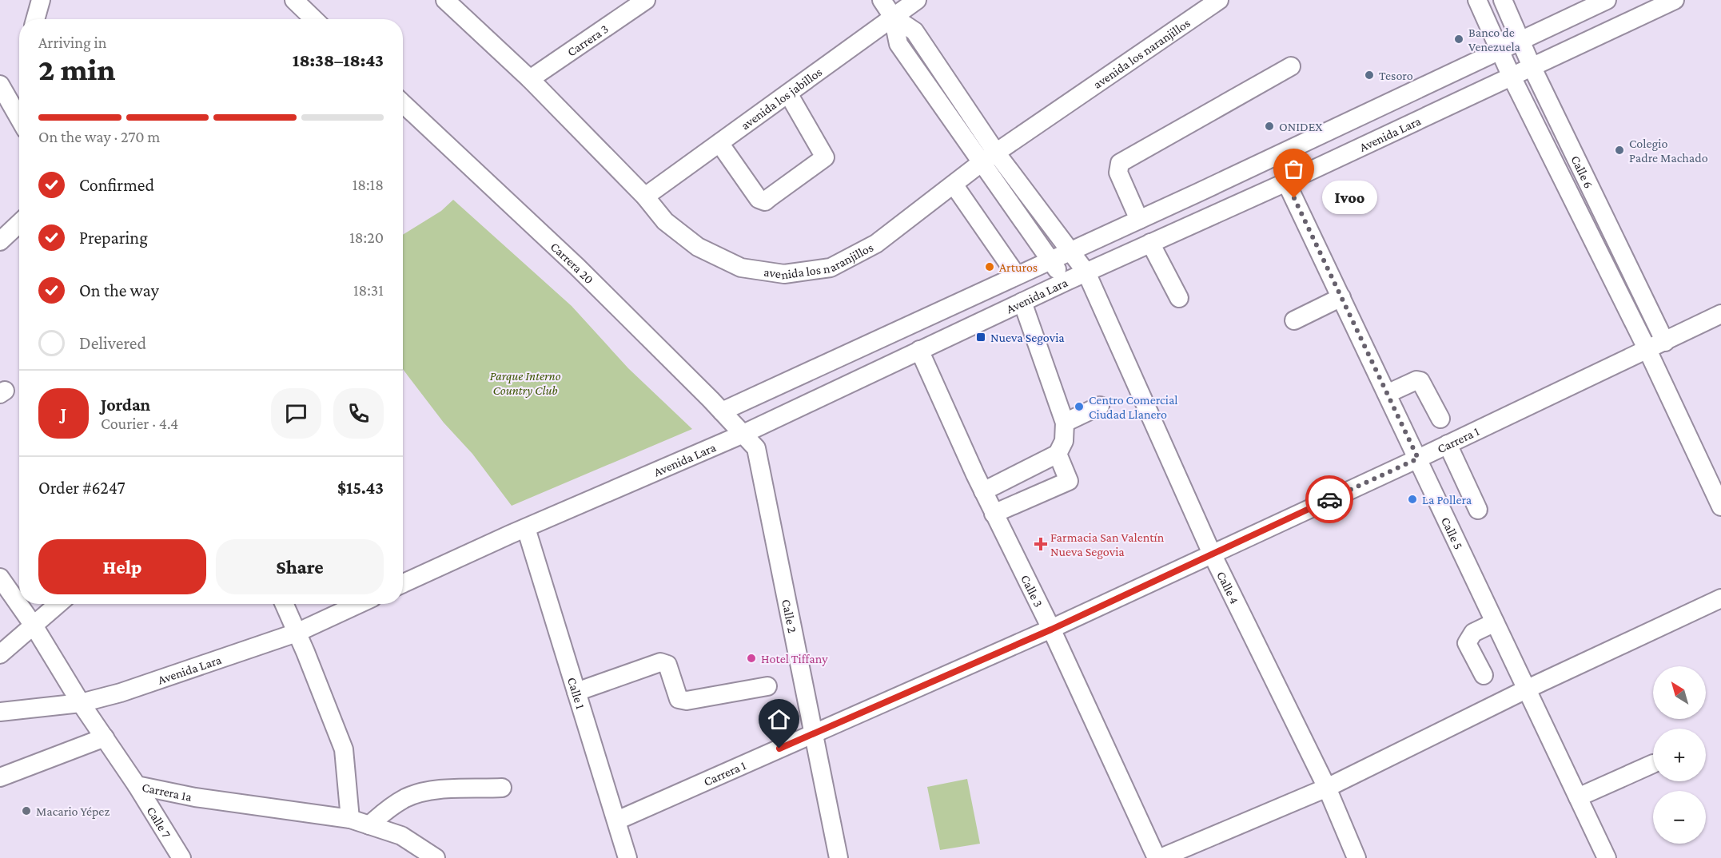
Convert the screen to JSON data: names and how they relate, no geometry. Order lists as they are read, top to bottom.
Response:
{
  "streets": {
    "street": [
      "Carrera 3",
      "avenida los naranjillos",
      "avenida los jabillos",
      "Avenida Lara",
      "Calle 6",
      "Carrera 20",
      "Carrera 1",
      "Calle 5",
      "Calle 4",
      "Calle 3",
      "Calle 2",
      "Calle 1",
      "Carrera 1a",
      "Calle 7"
    ]
  },
  "crossings": [
    ["Carrera 3", "avenida los naranjillos"],
    ["avenida los naranjillos", "avenida los jabillos"],
    ["avenida los naranjillos", "Calle 4"],
    ["avenida los jabillos", "Calle 4"],
    ["Avenida Lara", "Calle 6"],
    ["Avenida Lara", "Carrera 20"],
    ["Avenida Lara", "Calle 5"],
    ["Avenida Lara", "Calle 4"],
    ["Avenida Lara", "Calle 3"],
    ["Avenida Lara", "Calle 2"],
    ["Avenida Lara", "Calle 1"],
    ["Avenida Lara", "Carrera 1a"],
    ["Calle 6", "Carrera 1"],
    ["Carrera 20", "Calle 2"],
    ["Carrera 1", "Calle 5"],
    ["Carrera 1", "Calle 4"],
    ["Carrera 1", "Calle 3"],
    ["Carrera 1", "Calle 2"],
    ["Carrera 1", "Calle 1"],
    ["Carrera 1a", "Calle 7"]
  ],
  "parks": ["Parque Interno Country Club"],
  "places": {
    "other": [
      "Banco de Venezuela",
      "Tesoro",
      "ONIDEX",
      "Colegio Padre Machado",
      "Ivoo",
      "Arturos",
      "Centro Comercial Ciudad Llanero",
      "La Pollera",
      "Hotel Tiffany",
      "Macario Yépez"
    ],
    "transit": ["Nueva Segovia"],
    "health": ["Farmacia San Valentín Nueva Segovia"]
  },
  "north": "top left",
  "page": {
    "heading": ["2 min", "Arriving in", "18:38–18:43"],
    "panel": [
      "Jordan",
      "Courier · 4.4",
      "Order #6247",
      "$15.43"
    ],
    "bar": "On the way · 270 m",
    "list": [
      ["Confirmed", "18:18"],
      ["Preparing", "18:20"],
      ["On the way", "18:31"],
      "Delivered"
    ],
    "bubble": "Ivoo",
    "round": "J",
    "buttons": ["Help", "Share"],
    "map_buttons": ["+", "−"]
  }
}
